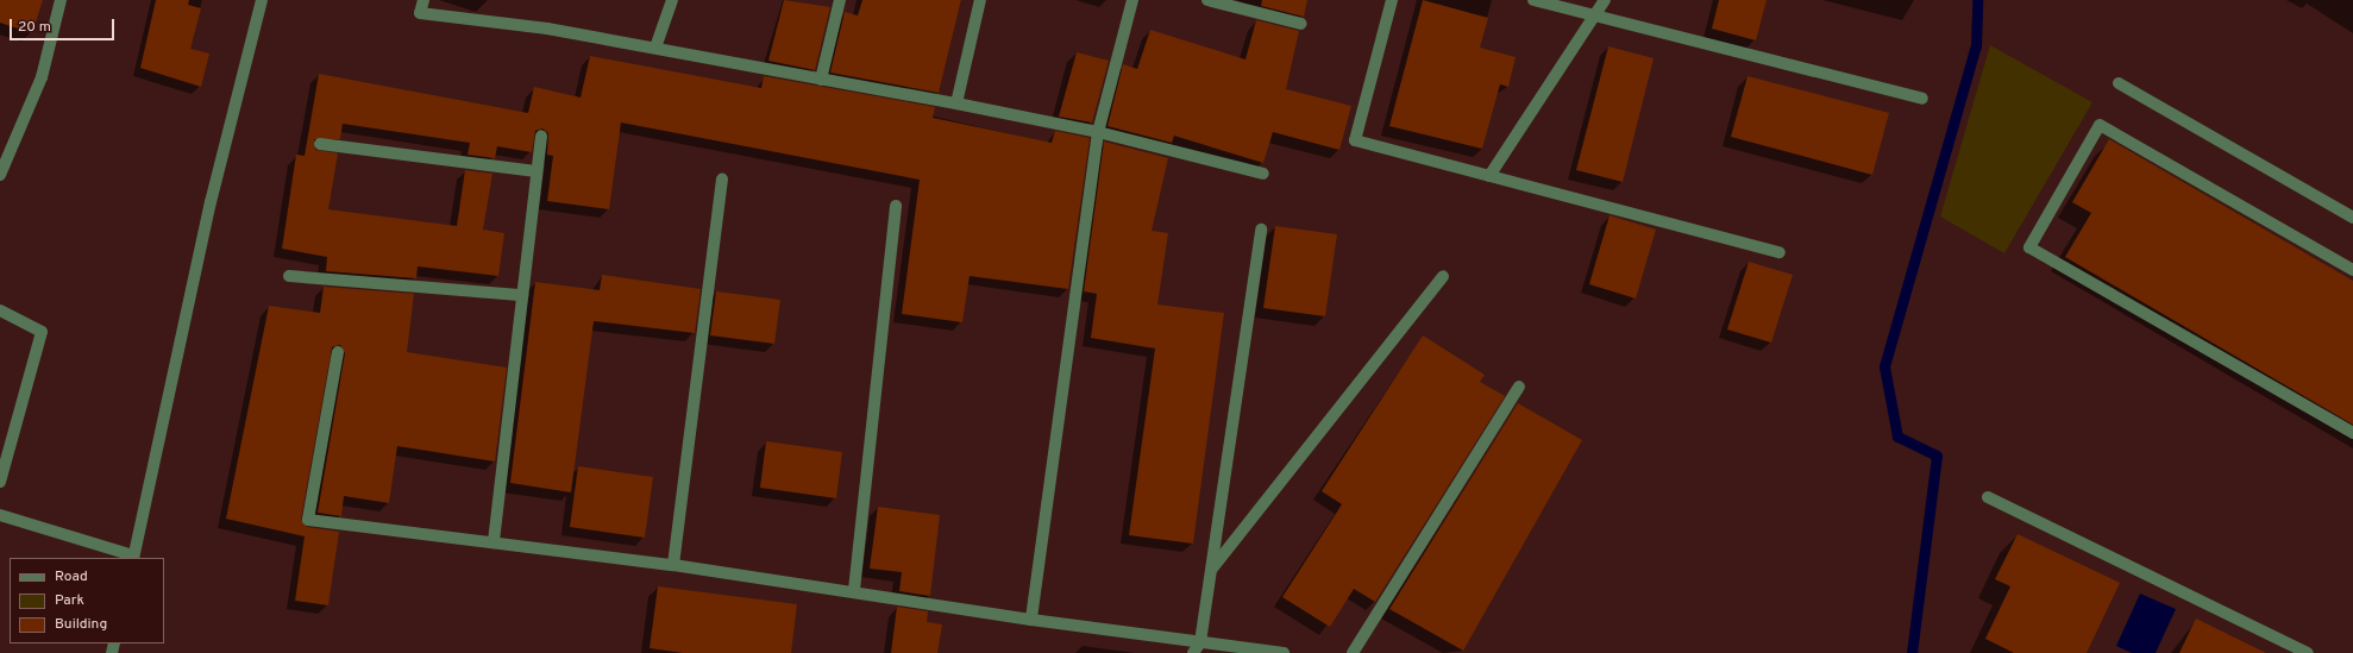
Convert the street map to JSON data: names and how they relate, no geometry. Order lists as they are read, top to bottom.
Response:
{
  "legend": ["Road", "Park", "Building"],
  "scale_bar": "20 m"
}
